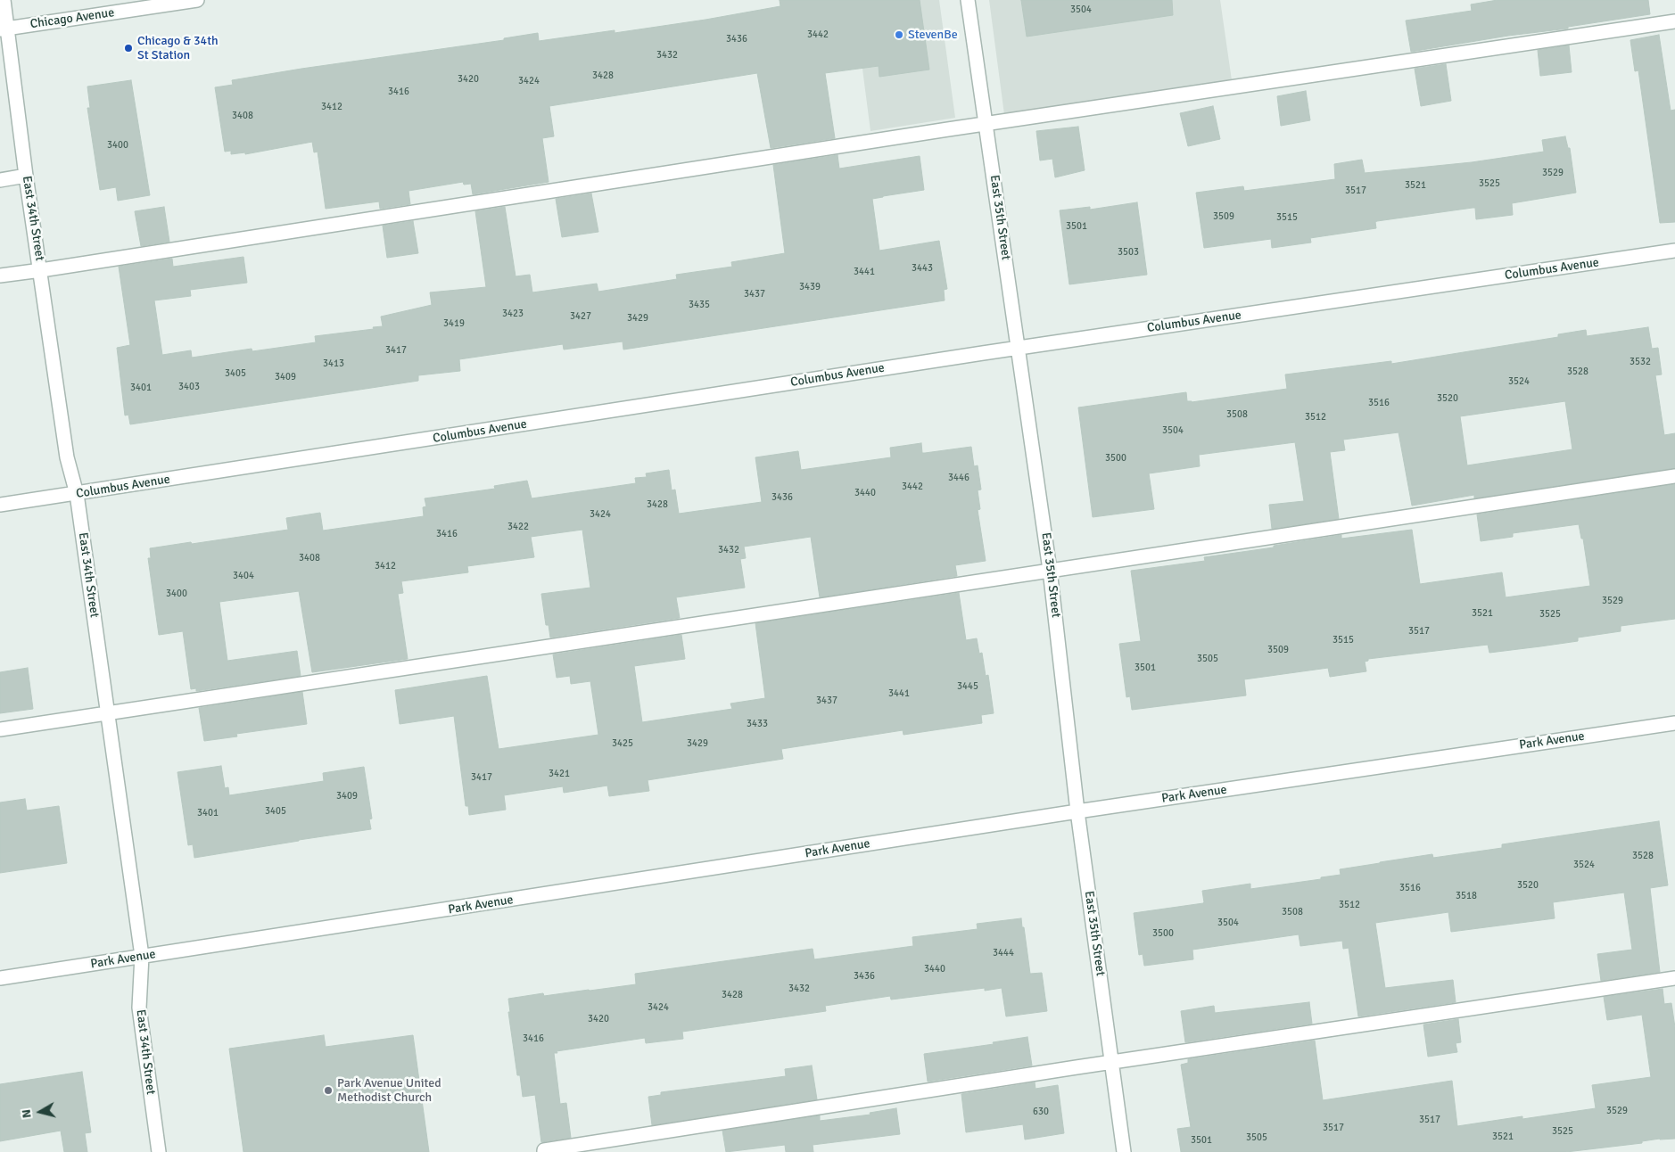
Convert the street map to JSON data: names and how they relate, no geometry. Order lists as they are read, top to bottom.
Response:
{
  "streets": {
    "street": [
      "Chicago Avenue",
      "East 35th Street",
      "East 34th Street",
      "Columbus Avenue",
      "Park Avenue"
    ]
  },
  "crossings": [
    ["Chicago Avenue", "East 34th Street"],
    ["East 35th Street", "Columbus Avenue"],
    ["East 35th Street", "Park Avenue"],
    ["East 34th Street", "Columbus Avenue"],
    ["East 34th Street", "Park Avenue"]
  ],
  "places": ["StevenBe", "Chicago & 34th St Station", "Park Avenue United Methodist Church"],
  "house_numbers": [
    "3504",
    "3442",
    "3436",
    "3432",
    "3428",
    "3420",
    "3424",
    "3416",
    "3412",
    "3408",
    "3400",
    "3529",
    "3525",
    "3521",
    "3517",
    "3509",
    "3515",
    "3501",
    "3503",
    "3443",
    "3441",
    "3439",
    "3437",
    "3435",
    "3423",
    "3427",
    "3429",
    "3419",
    "3417",
    "3532",
    "3413",
    "3528",
    "3405",
    "3409",
    "3524",
    "3403",
    "3401",
    "3520",
    "3516",
    "3508",
    "3512",
    "3504",
    "3500",
    "3446",
    "3442",
    "3440",
    "3436",
    "3428",
    "3424",
    "3422",
    "3416",
    "3432",
    "3408",
    "3412",
    "3404",
    "3400",
    "3529",
    "3521",
    "3525",
    "3517",
    "3515",
    "3509",
    "3505",
    "3501",
    "3445",
    "3441",
    "3437",
    "3433",
    "3425",
    "3429",
    "3421",
    "3417",
    "3409",
    "3405",
    "3401",
    "3528",
    "3524",
    "3520",
    "3516",
    "3518",
    "3512",
    "3508",
    "3504",
    "3500",
    "3444",
    "3440",
    "3436",
    "3432",
    "3428",
    "3424",
    "3420",
    "3416",
    "3529",
    "630",
    "3517",
    "3517",
    "3525",
    "3521",
    "3505",
    "3501"
  ],
  "north": "left"
}
